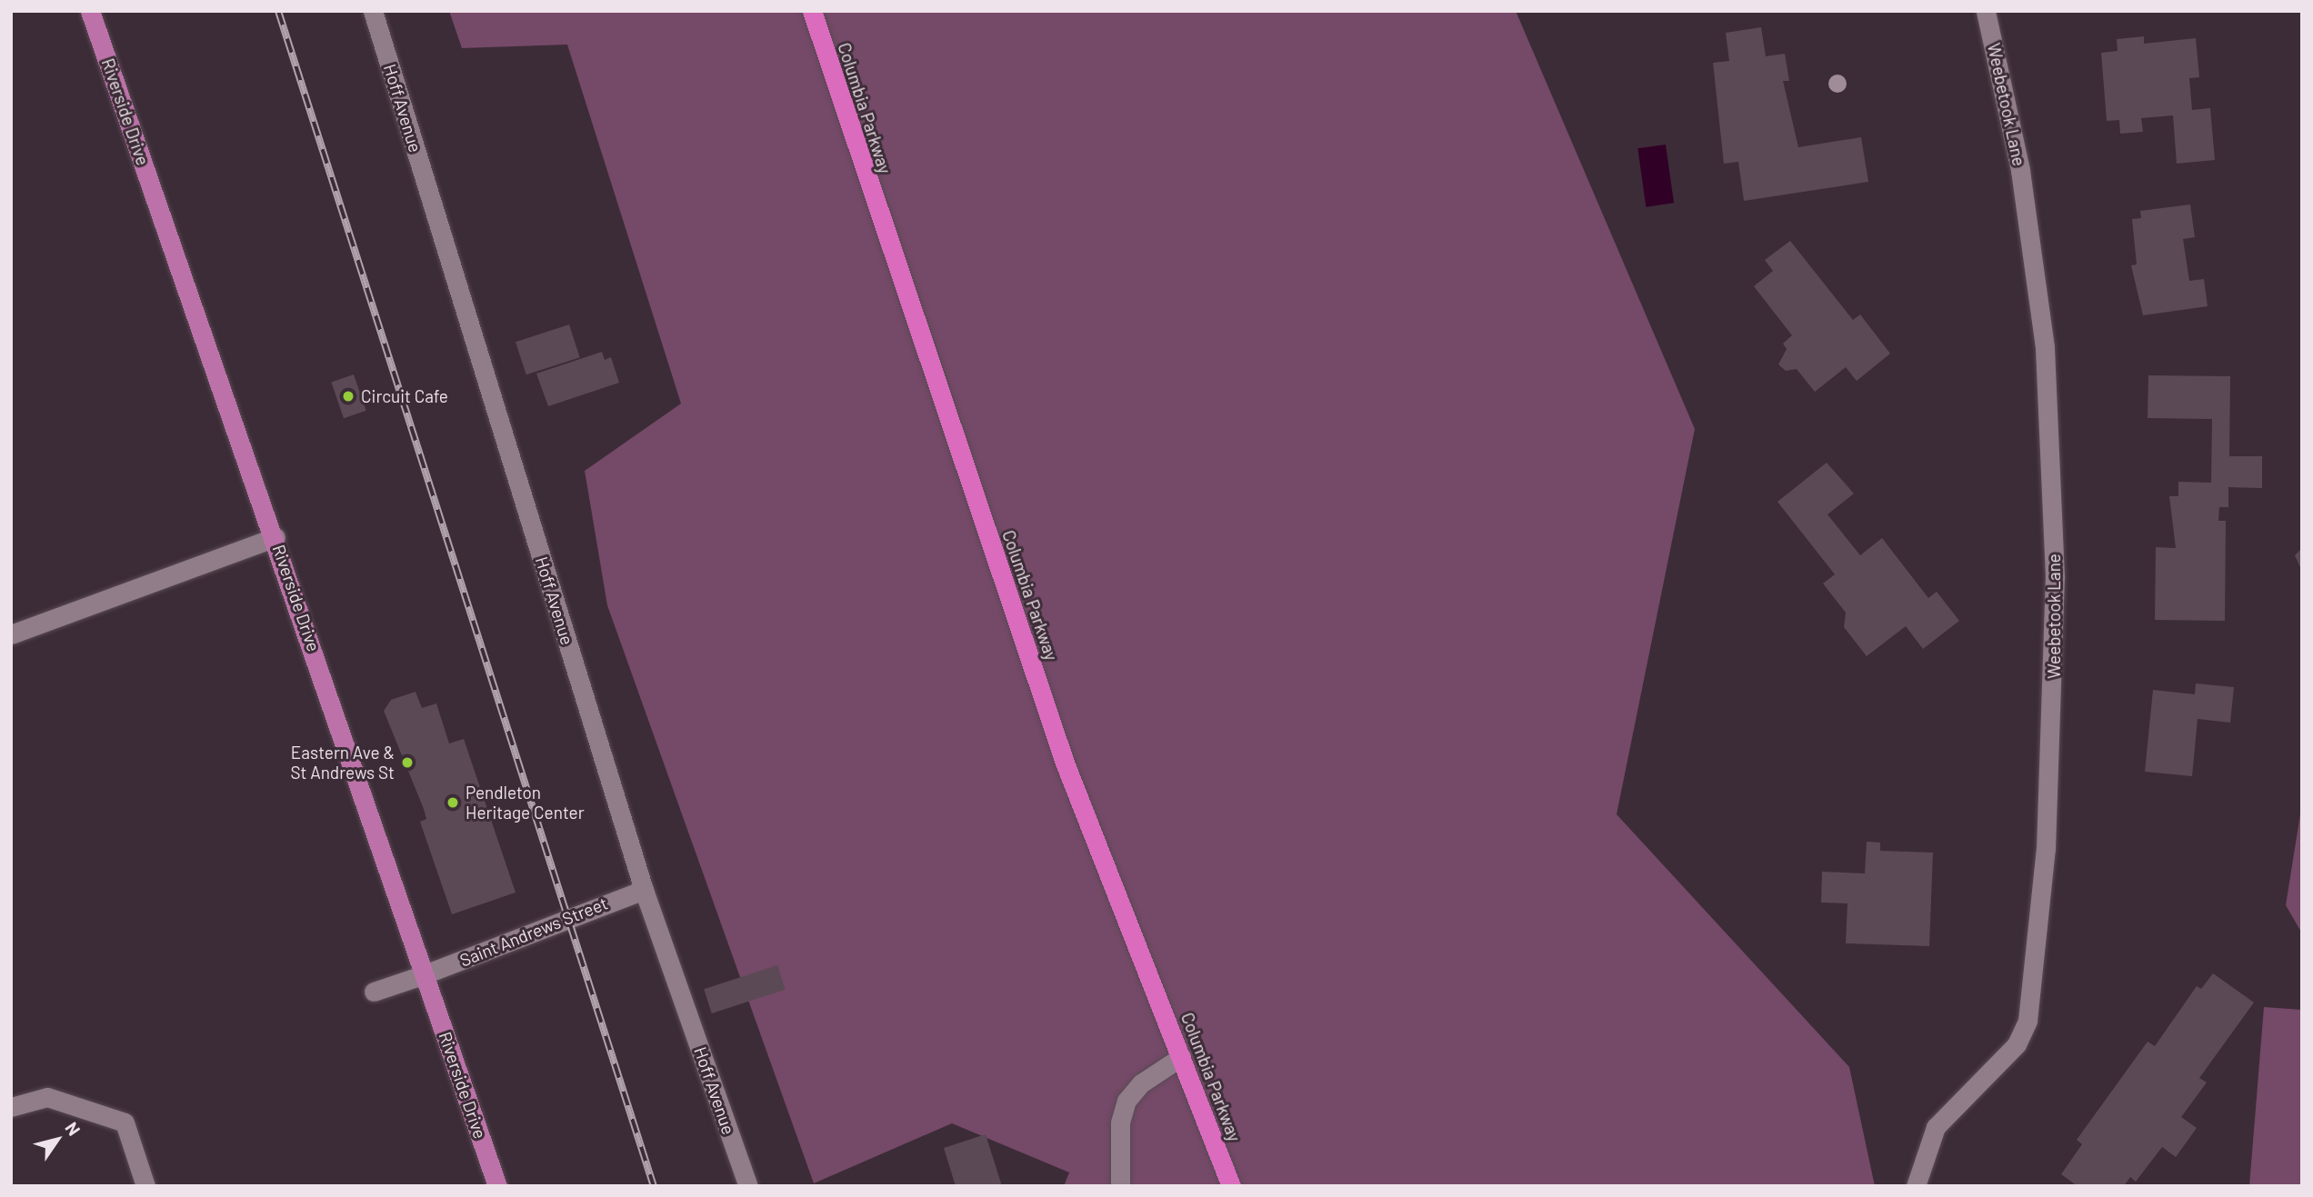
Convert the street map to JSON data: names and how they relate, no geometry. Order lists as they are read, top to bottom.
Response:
{
  "streets": {
    "highway": ["Columbia Parkway"],
    "main road": ["Riverside Drive"],
    "street": ["Weebetook Lane", "Hoff Avenue", "Saint Andrews Street"]
  },
  "crossings": [
    ["Hoff Avenue", "Saint Andrews Street"],
    ["Riverside Drive", "Saint Andrews Street"]
  ],
  "places": ["Circuit Cafe", "Eastern Ave & St Andrews St", "Pendleton Heritage Center"],
  "north": "top right"
}
